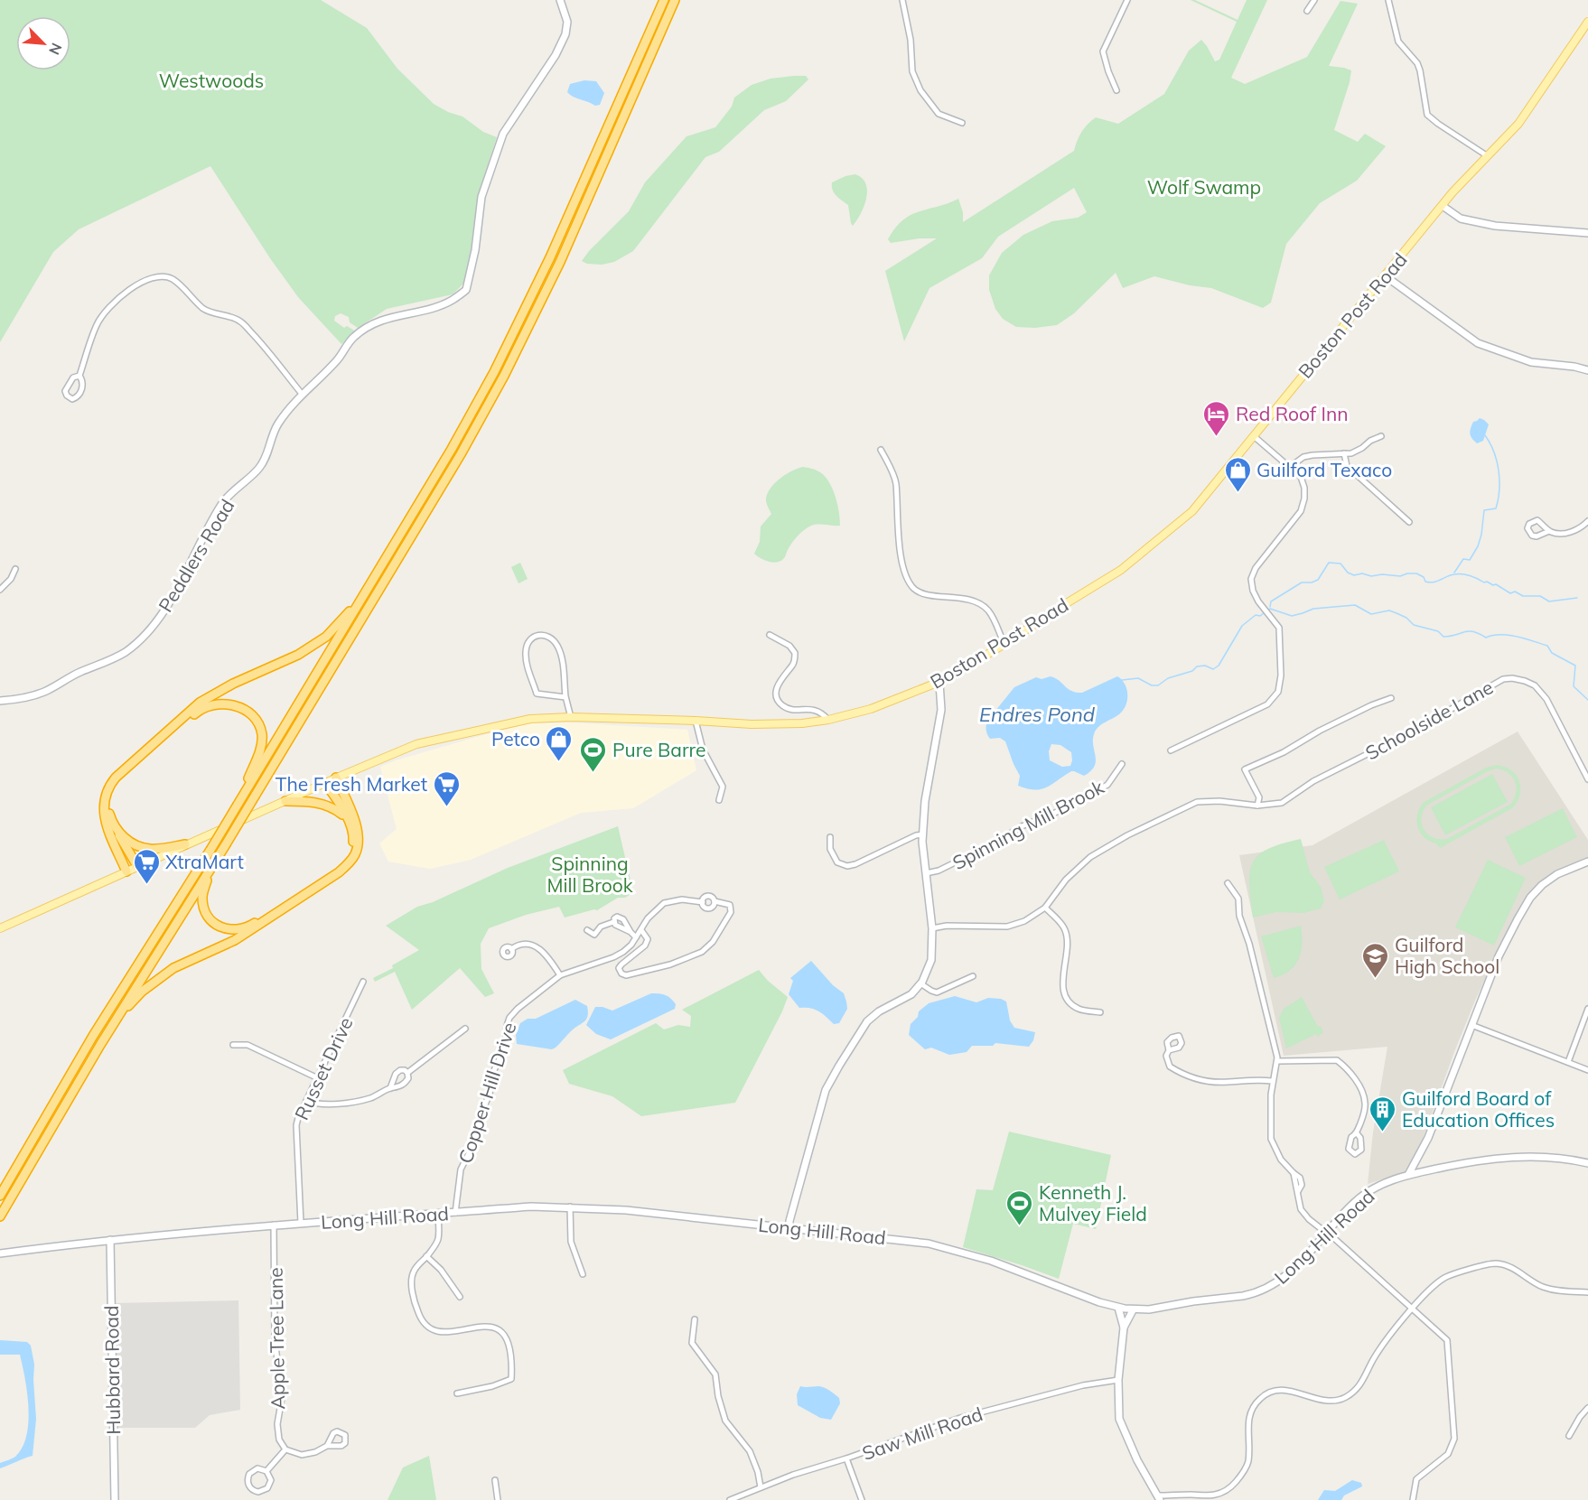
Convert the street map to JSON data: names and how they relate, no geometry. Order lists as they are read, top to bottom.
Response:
{
  "streets": {
    "main road": ["Boston Post Road"],
    "street": [
      "Peddlers Road",
      "Schoolside Lane",
      "Spinning Mill Brook",
      "Russet Drive",
      "Copper Hill Drive",
      "Long Hill Road",
      "Apple Tree Lane",
      "Hubbard Road",
      "Saw Mill Road"
    ]
  },
  "crossings": [
    ["Russet Drive", "Long Hill Road"],
    ["Copper Hill Drive", "Long Hill Road"],
    ["Long Hill Road", "Apple Tree Lane"],
    ["Long Hill Road", "Hubbard Road"]
  ],
  "water": ["Endres Pond"],
  "parks": ["Westwoods", "Wolf Swamp", "Spinning Mill Brook"],
  "places": {
    "hotel": ["Red Roof Inn"],
    "shop": ["Guilford Texaco", "Petco"],
    "sports": ["Pure Barre", "Kenneth J. Mulvey Field"],
    "supermarket": ["The Fresh Market", "XtraMart"],
    "school or university": ["Guilford High School"],
    "building": ["Guilford Board of Education Offices"]
  },
  "north": "bottom right"
}
